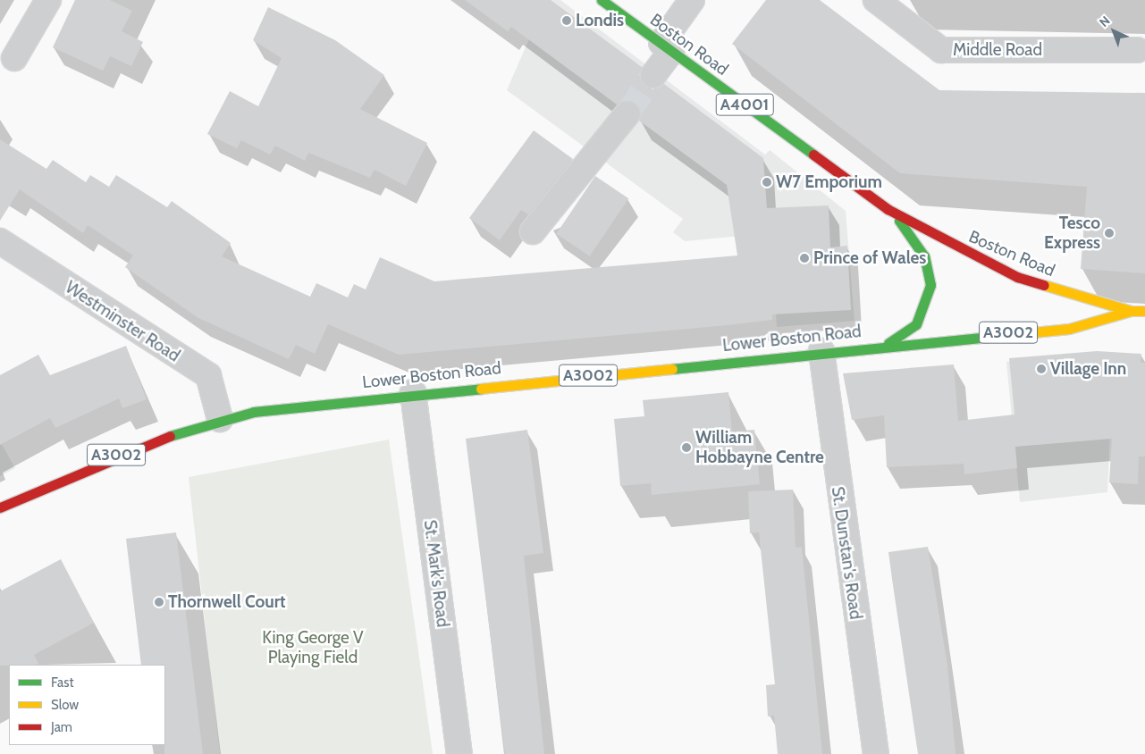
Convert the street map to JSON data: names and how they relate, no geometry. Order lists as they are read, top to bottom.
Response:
{
  "streets": {
    "main road": [
      "Boston Road",
      "A4001",
      "A3002",
      "Lower Boston Road"
    ],
    "street": [
      "Middle Road",
      "Westminster Road",
      "St. Dunstan's Road",
      "St. Mark's Road"
    ]
  },
  "crossings": [
    ["Boston Road", "Lower Boston Road"],
    ["Westminster Road", "Lower Boston Road"],
    ["Lower Boston Road", "St. Dunstan's Road"],
    ["Lower Boston Road", "St. Mark's Road"]
  ],
  "parks": ["King George V Playing Field"],
  "places": [
    "Londis",
    "W7 Emporium",
    "Tesco Express",
    "Prince of Wales",
    "Village Inn",
    "William Hobbayne Centre",
    "Thornwell Court"
  ],
  "legend": ["Fast", "Slow", "Jam"],
  "north": "top left"
}
